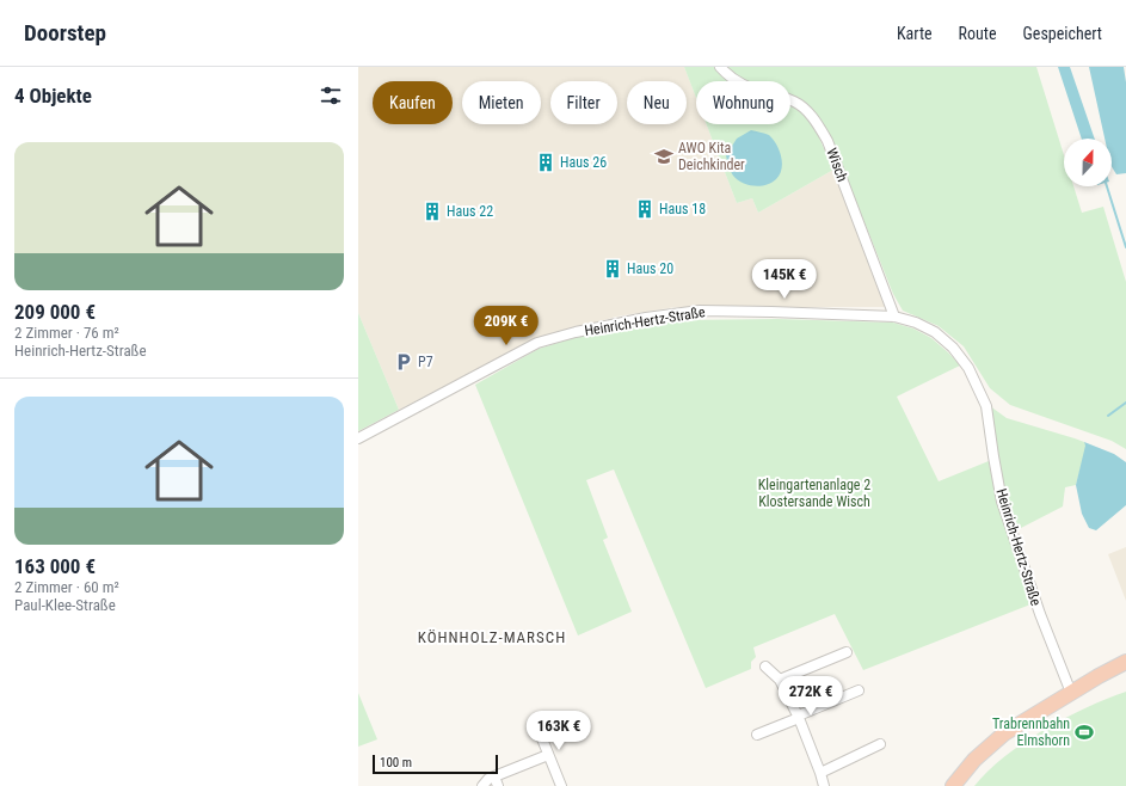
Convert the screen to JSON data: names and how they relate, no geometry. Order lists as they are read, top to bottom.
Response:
{
  "streets": {
    "street": ["Wisch", "Heinrich-Hertz-Straße"]
  },
  "crossings": [
    ["Wisch", "Heinrich-Hertz-Straße"]
  ],
  "districts": ["KÖHNHOLZ-MARSCH"],
  "parks": ["Kleingartenanlage 2 Klostersande Wisch"],
  "places": {
    "school or university": ["AWO Kita Deichkinder"],
    "building": [
      "Haus 26",
      "Haus 18",
      "Haus 22",
      "Haus 20"
    ],
    "parking": ["P7"],
    "sports": ["Trabrennbahn Elmshorn"]
  },
  "scale_bar": "100 m",
  "north": "top",
  "page": {
    "header": "Doorstep",
    "nav": ["Karte", "Route", "Gespeichert"],
    "heading": "4 Objekte",
    "chip": [
      "Kaufen",
      "Mieten",
      "Filter",
      "Neu",
      "Wohnung"
    ],
    "list": [
      {
        "name": "209 000 €",
        "note": "2 Zimmer · 76 m² · Heinrich-Hertz-Straße"
      },
      {
        "name": "163 000 €",
        "note": "2 Zimmer · 60 m² · Paul-Klee-Straße"
      }
    ],
    "price": [
      "145K €",
      "209K €",
      "272K €",
      "163K €"
    ],
    "scale": "100 m"
  }
}
